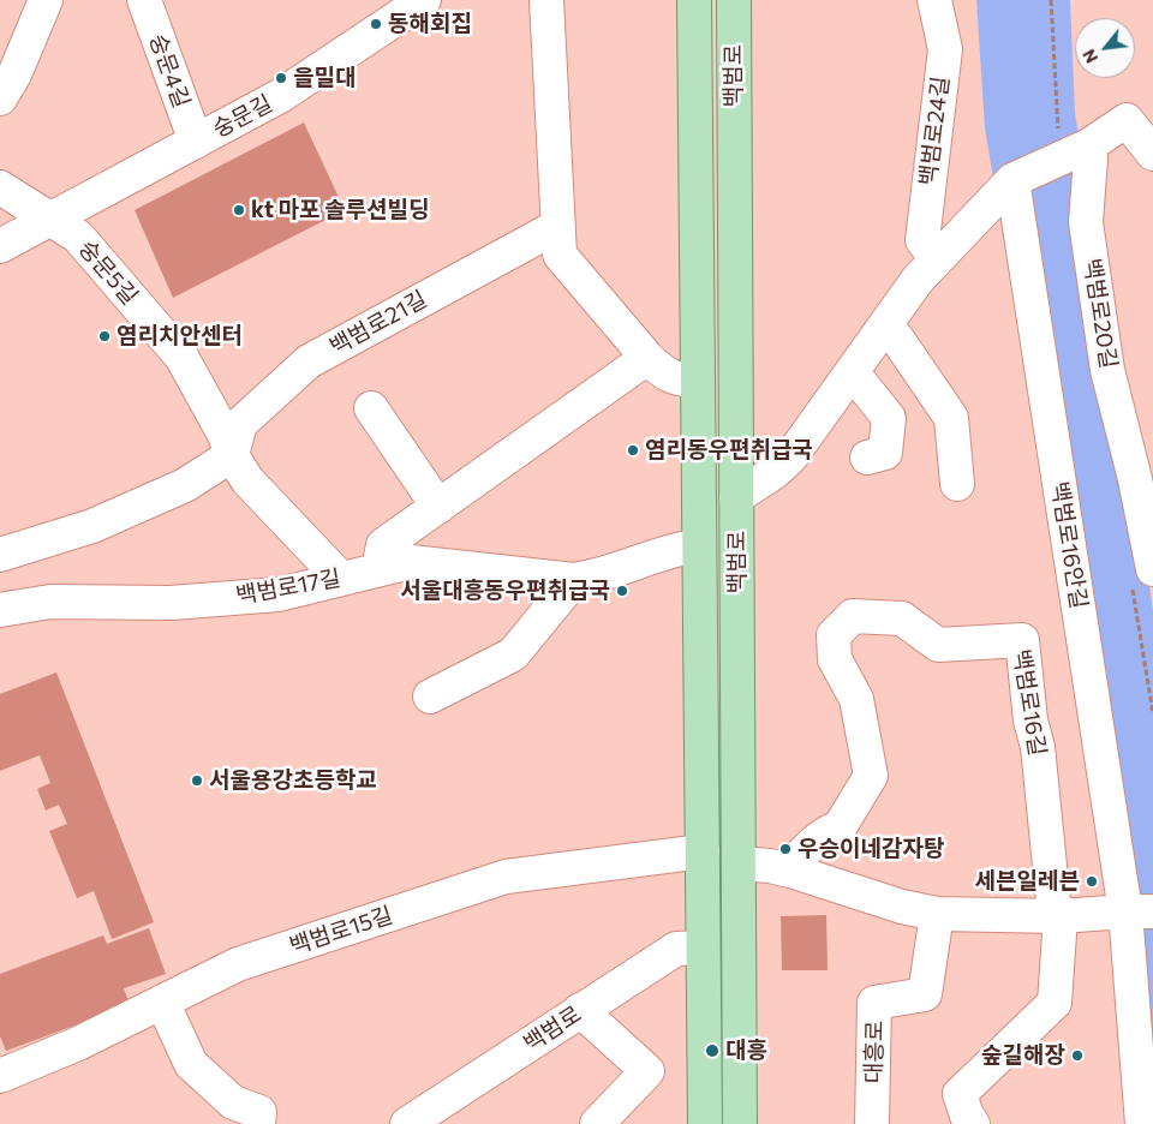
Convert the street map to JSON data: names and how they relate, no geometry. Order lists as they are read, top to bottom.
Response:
{
  "streets": {
    "main road": ["백범로"],
    "street": [
      "숭문4길",
      "숭문길",
      "백범로24길",
      "숭문5길",
      "백범로20길",
      "백범로21길",
      "백범로16안길",
      "백범로17길",
      "백범로16길",
      "백범로15길",
      "대흥로"
    ]
  },
  "crossings": [
    ["숭문4길", "숭문길"],
    ["백범로", "백범로17길"],
    ["백범로", "백범로15길"],
    ["숭문길", "숭문5길"],
    ["숭문5길", "백범로21길"],
    ["숭문5길", "백범로17길"]
  ],
  "places": [
    "동해회집",
    "을밀대",
    "kt 마포 솔루션빌딩",
    "염리치안센터",
    "염리동우편취급국",
    "서울대흥동우편취급국",
    "서울용강초등학교",
    "우승이네감자탕",
    "세븐일레븐",
    "대흥",
    "숲길해장"
  ],
  "north": "bottom left"
}
